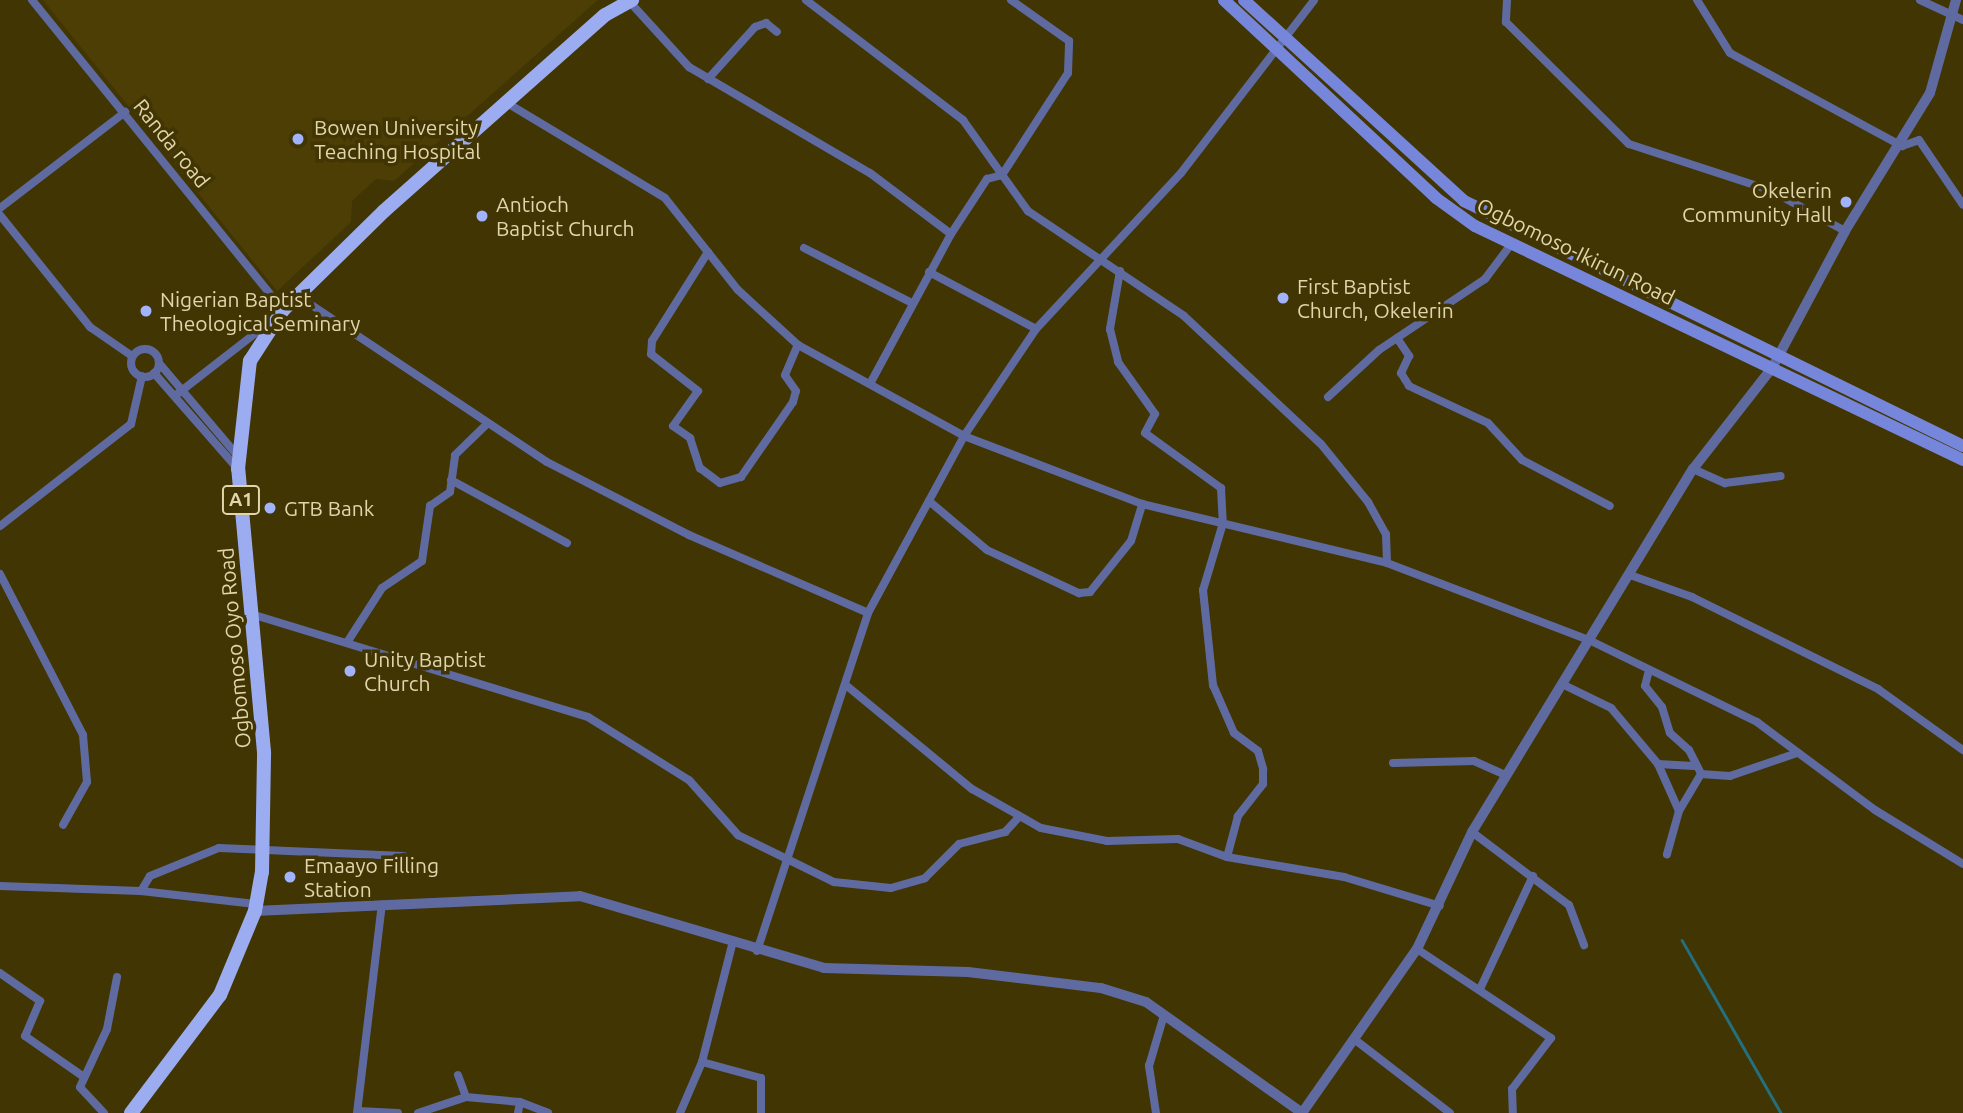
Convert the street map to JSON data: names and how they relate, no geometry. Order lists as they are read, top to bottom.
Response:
{
  "streets": {
    "highway": ["A1", "Ogbomoso Oyo Road"],
    "main road": ["Ogbomoso-Ikirun Road"],
    "street": ["Randa road"]
  },
  "crossings": [
    ["Randa road", "Ogbomoso Oyo Road"]
  ],
  "places": [
    "Bowen University Teaching Hospital",
    "Okelerin Community Hall",
    "Antioch Baptist Church",
    "First Baptist Church, Okelerin",
    "Nigerian Baptist Theological Seminary",
    "GTB Bank",
    "Unity Baptist Church",
    "Emaayo Filling Station"
  ]
}
